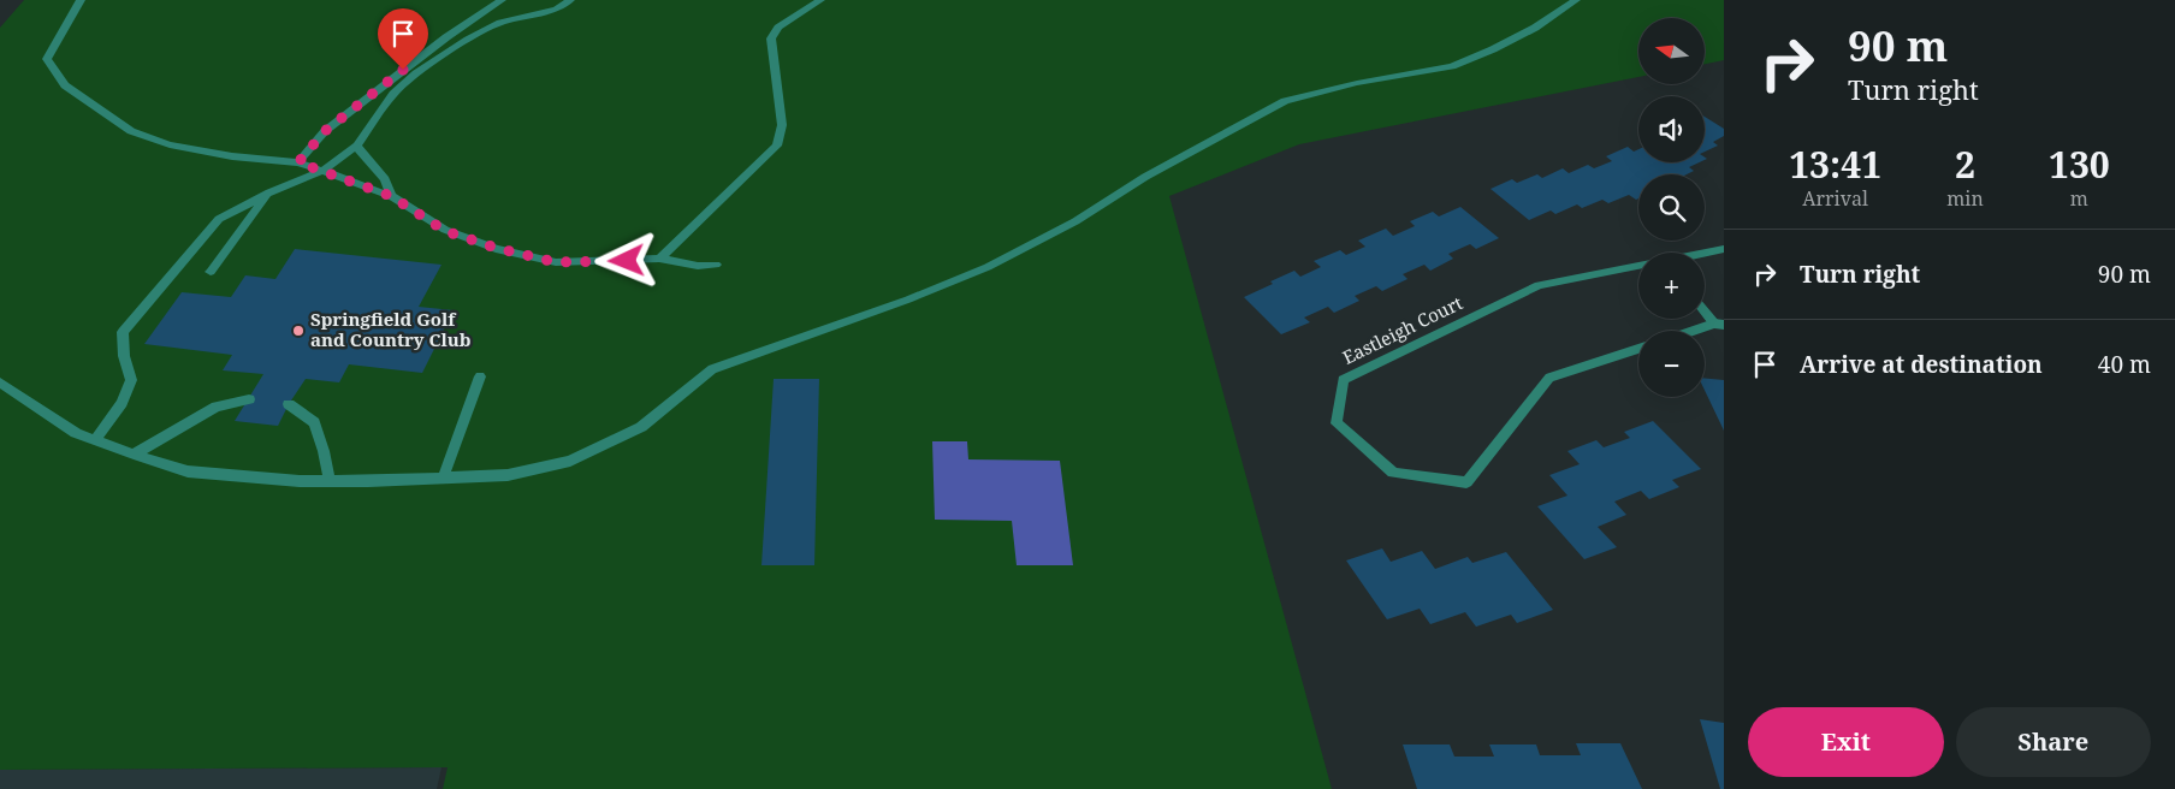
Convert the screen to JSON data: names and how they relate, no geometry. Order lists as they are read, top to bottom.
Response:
{
  "streets": {
    "street": ["Eastleigh Court"]
  },
  "places": ["Springfield Golf and Country Club"],
  "north": "left",
  "page": {
    "turn": ["90 m", "Turn right"],
    "map_buttons": ["+", "−"],
    "eta": [
      "13:41",
      "Arrival",
      "2",
      "min",
      "130",
      "m"
    ],
    "list": [
      {
        "name": "Turn right",
        "value": "90 m"
      },
      {
        "name": "Arrive at destination",
        "value": "40 m"
      }
    ],
    "buttons": ["Exit", "Share"]
  }
}
